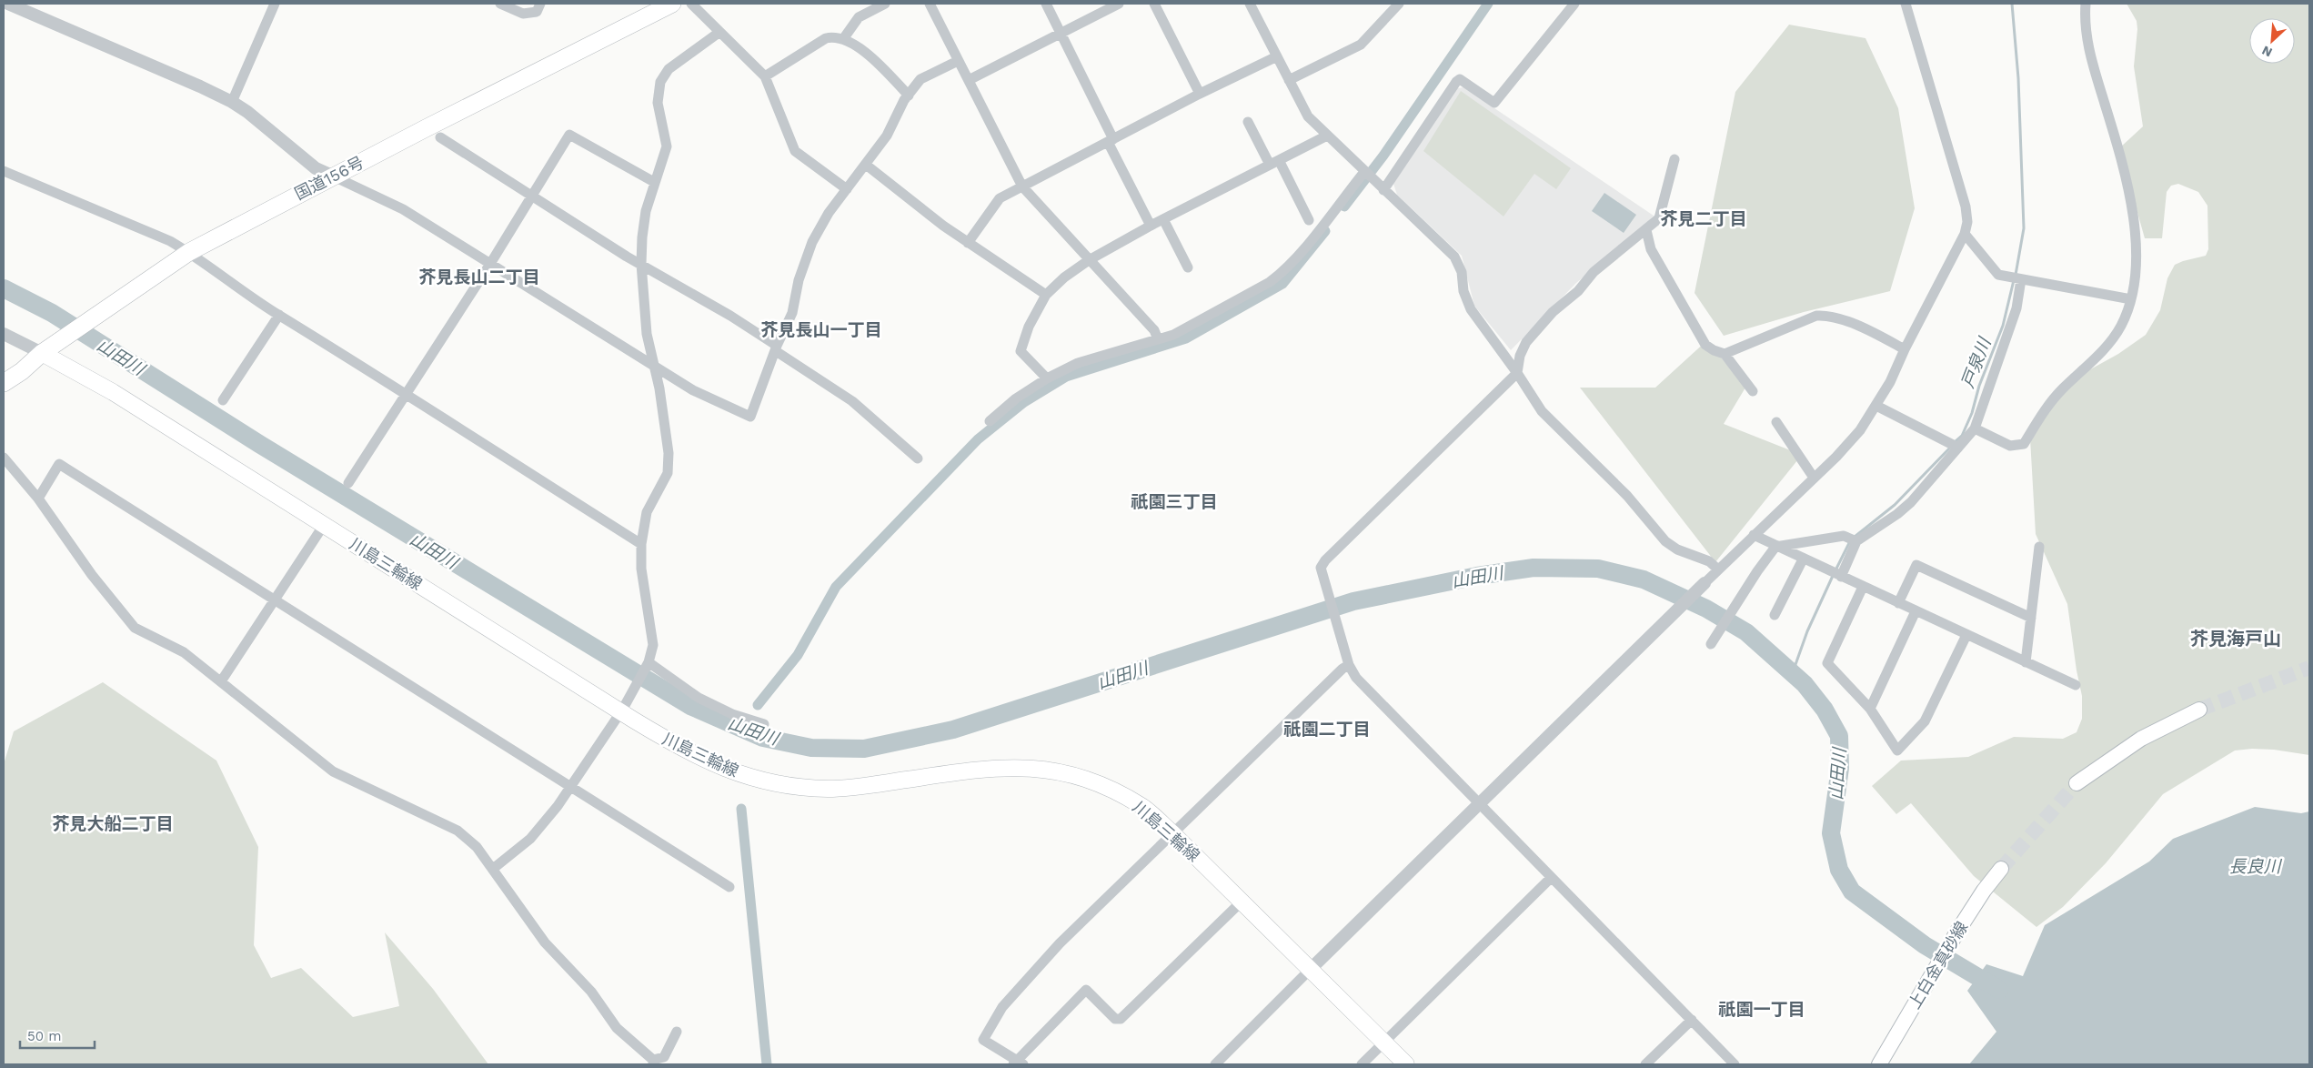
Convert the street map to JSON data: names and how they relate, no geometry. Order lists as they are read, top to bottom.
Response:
{
  "streets": {
    "highway": ["国道156号"],
    "main road": ["川島三輪線", "上白金真砂線"]
  },
  "crossings": [
    ["国道156号", "川島三輪線"]
  ],
  "districts": [
    "芥見二丁目",
    "芥見長山二丁目",
    "芥見長山一丁目",
    "祇園三丁目",
    "芥見海戸山",
    "祇園二丁目",
    "芥見大船二丁目",
    "祇園一丁目"
  ],
  "water": ["山田川", "戸泉川", "長良川"],
  "scale_bar": "50 m",
  "north": "bottom left"
}
